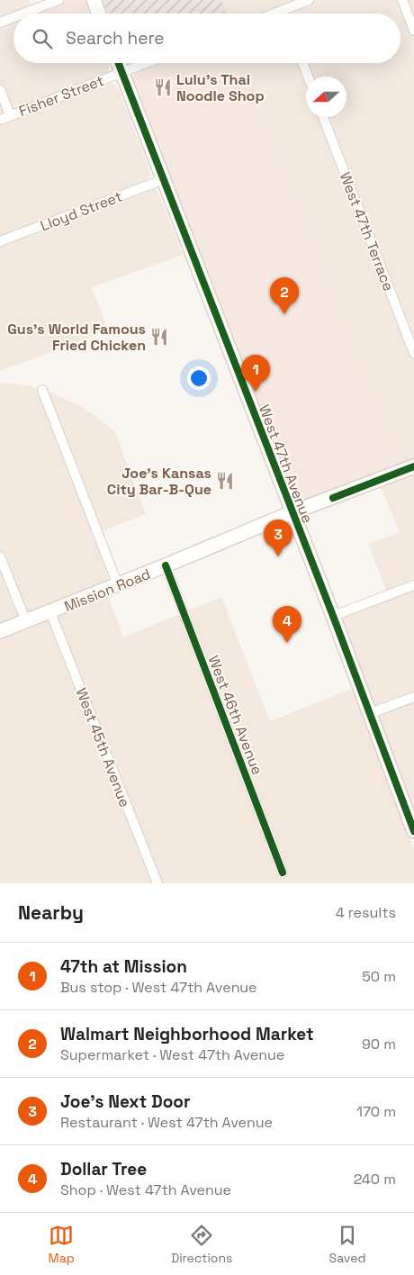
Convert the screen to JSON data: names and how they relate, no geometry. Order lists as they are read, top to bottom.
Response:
{
  "streets": {
    "street": [
      "Fisher Street",
      "Lloyd Street",
      "West 47th Terrace",
      "West 47th Avenue",
      "Mission Road",
      "West 46th Avenue",
      "West 45th Avenue"
    ]
  },
  "crossings": [
    ["Fisher Street", "West 47th Avenue"],
    ["Lloyd Street", "West 47th Avenue"],
    ["West 47th Avenue", "Mission Road"],
    ["Mission Road", "West 46th Avenue"],
    ["Mission Road", "West 45th Avenue"]
  ],
  "places": {
    "restaurant": ["Lulu's Thai Noodle Shop", "Gus's World Famous Fried Chicken", "Joe's Kansas City Bar-B-Que"]
  },
  "north": "left",
  "page": {
    "search": "Search here",
    "pins": [
      "2",
      "1",
      "3",
      "4"
    ],
    "heading": ["Nearby", "4 results"],
    "list": [
      {
        "mark": "1",
        "name": "47th at Mission",
        "note": "Bus stop · West 47th Avenue",
        "value": "50 m"
      },
      {
        "mark": "2",
        "name": "Walmart Neighborhood Market",
        "note": "Supermarket · West 47th Avenue",
        "value": "90 m"
      },
      {
        "mark": "3",
        "name": "Joe's Next Door",
        "note": "Restaurant · West 47th Avenue",
        "value": "170 m"
      },
      {
        "mark": "4",
        "name": "Dollar Tree",
        "note": "Shop · West 47th Avenue",
        "value": "240 m"
      }
    ],
    "nav": ["Map", "Directions", "Saved"]
  }
}
